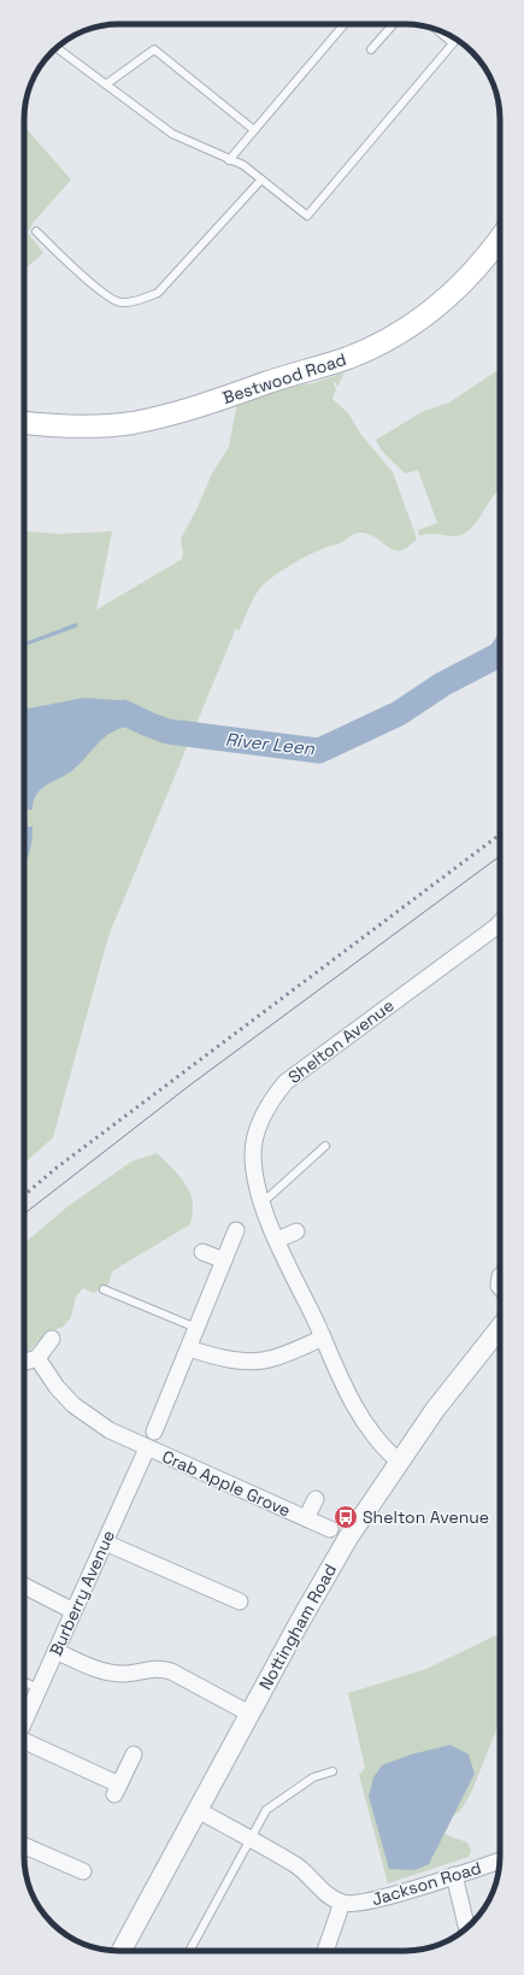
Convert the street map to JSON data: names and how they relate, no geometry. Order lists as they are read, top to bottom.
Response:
{
  "streets": {
    "main road": ["Bestwood Road"],
    "street": [
      "Shelton Avenue",
      "Crab Apple Grove",
      "Burberry Avenue",
      "Nottingham Road",
      "Jackson Road"
    ]
  },
  "crossings": [
    ["Shelton Avenue", "Nottingham Road"],
    ["Crab Apple Grove", "Burberry Avenue"]
  ],
  "water": ["River Leen"],
  "places": {
    "bus stop": ["Shelton Avenue"]
  }
}
